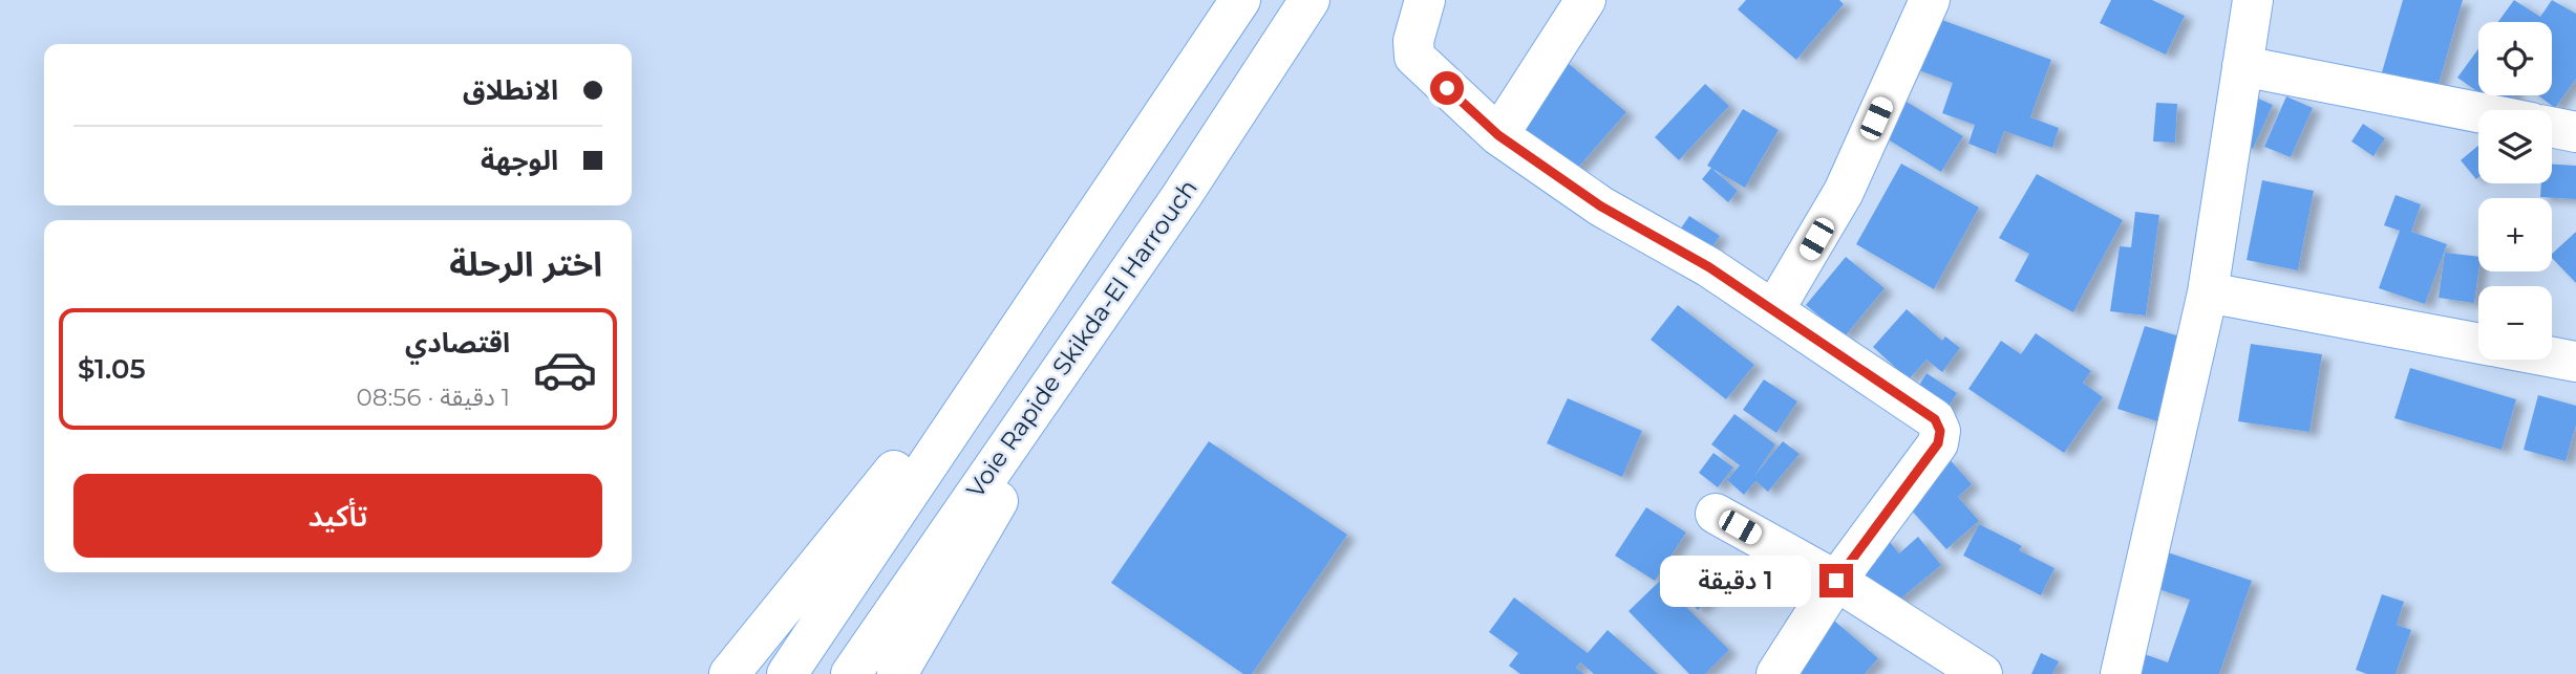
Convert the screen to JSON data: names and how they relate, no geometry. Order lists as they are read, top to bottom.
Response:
{
  "streets": {
    "main road": ["Voie Rapide Skikda-El Harrouch"]
  },
  "page": {
    "map_buttons": ["+", "−"],
    "banner": ["الانطلاق", "الوجهة"],
    "heading": "اختر الرحلة",
    "list": [
      {
        "name": "اقتصادي",
        "note": "1 دقيقة · 08:56",
        "value": "$1.05"
      }
    ],
    "buttons": "تأكيد",
    "bubble": "1 دقيقة"
  }
}
